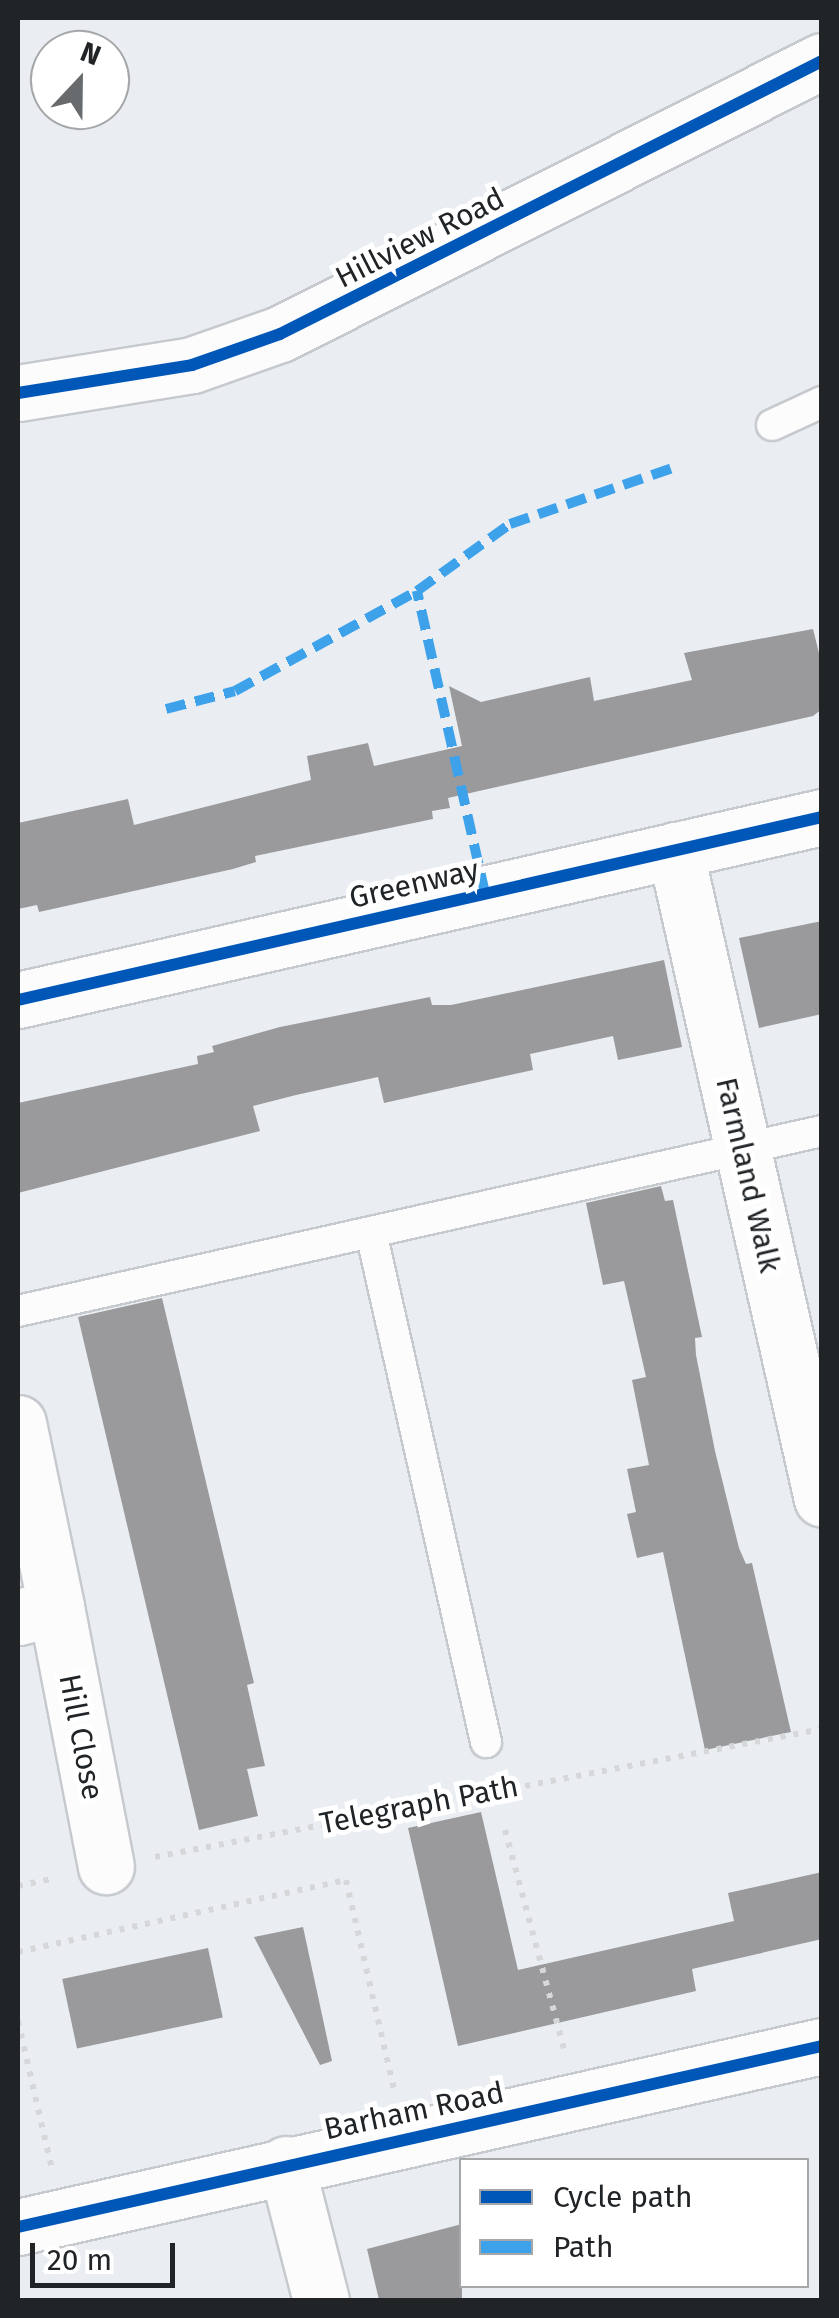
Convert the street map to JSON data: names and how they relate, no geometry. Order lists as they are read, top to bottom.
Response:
{
  "streets": {
    "street": [
      "Hillview Road",
      "Greenway",
      "Farmland Walk",
      "Hill Close",
      "Barham Road"
    ],
    "path": ["Telegraph Path"]
  },
  "crossings": [
    ["Greenway", "Farmland Walk"],
    ["Hill Close", "Telegraph Path"]
  ],
  "legend": ["Cycle path", "Path"],
  "scale_bar": "20 m",
  "north": "top"
}
